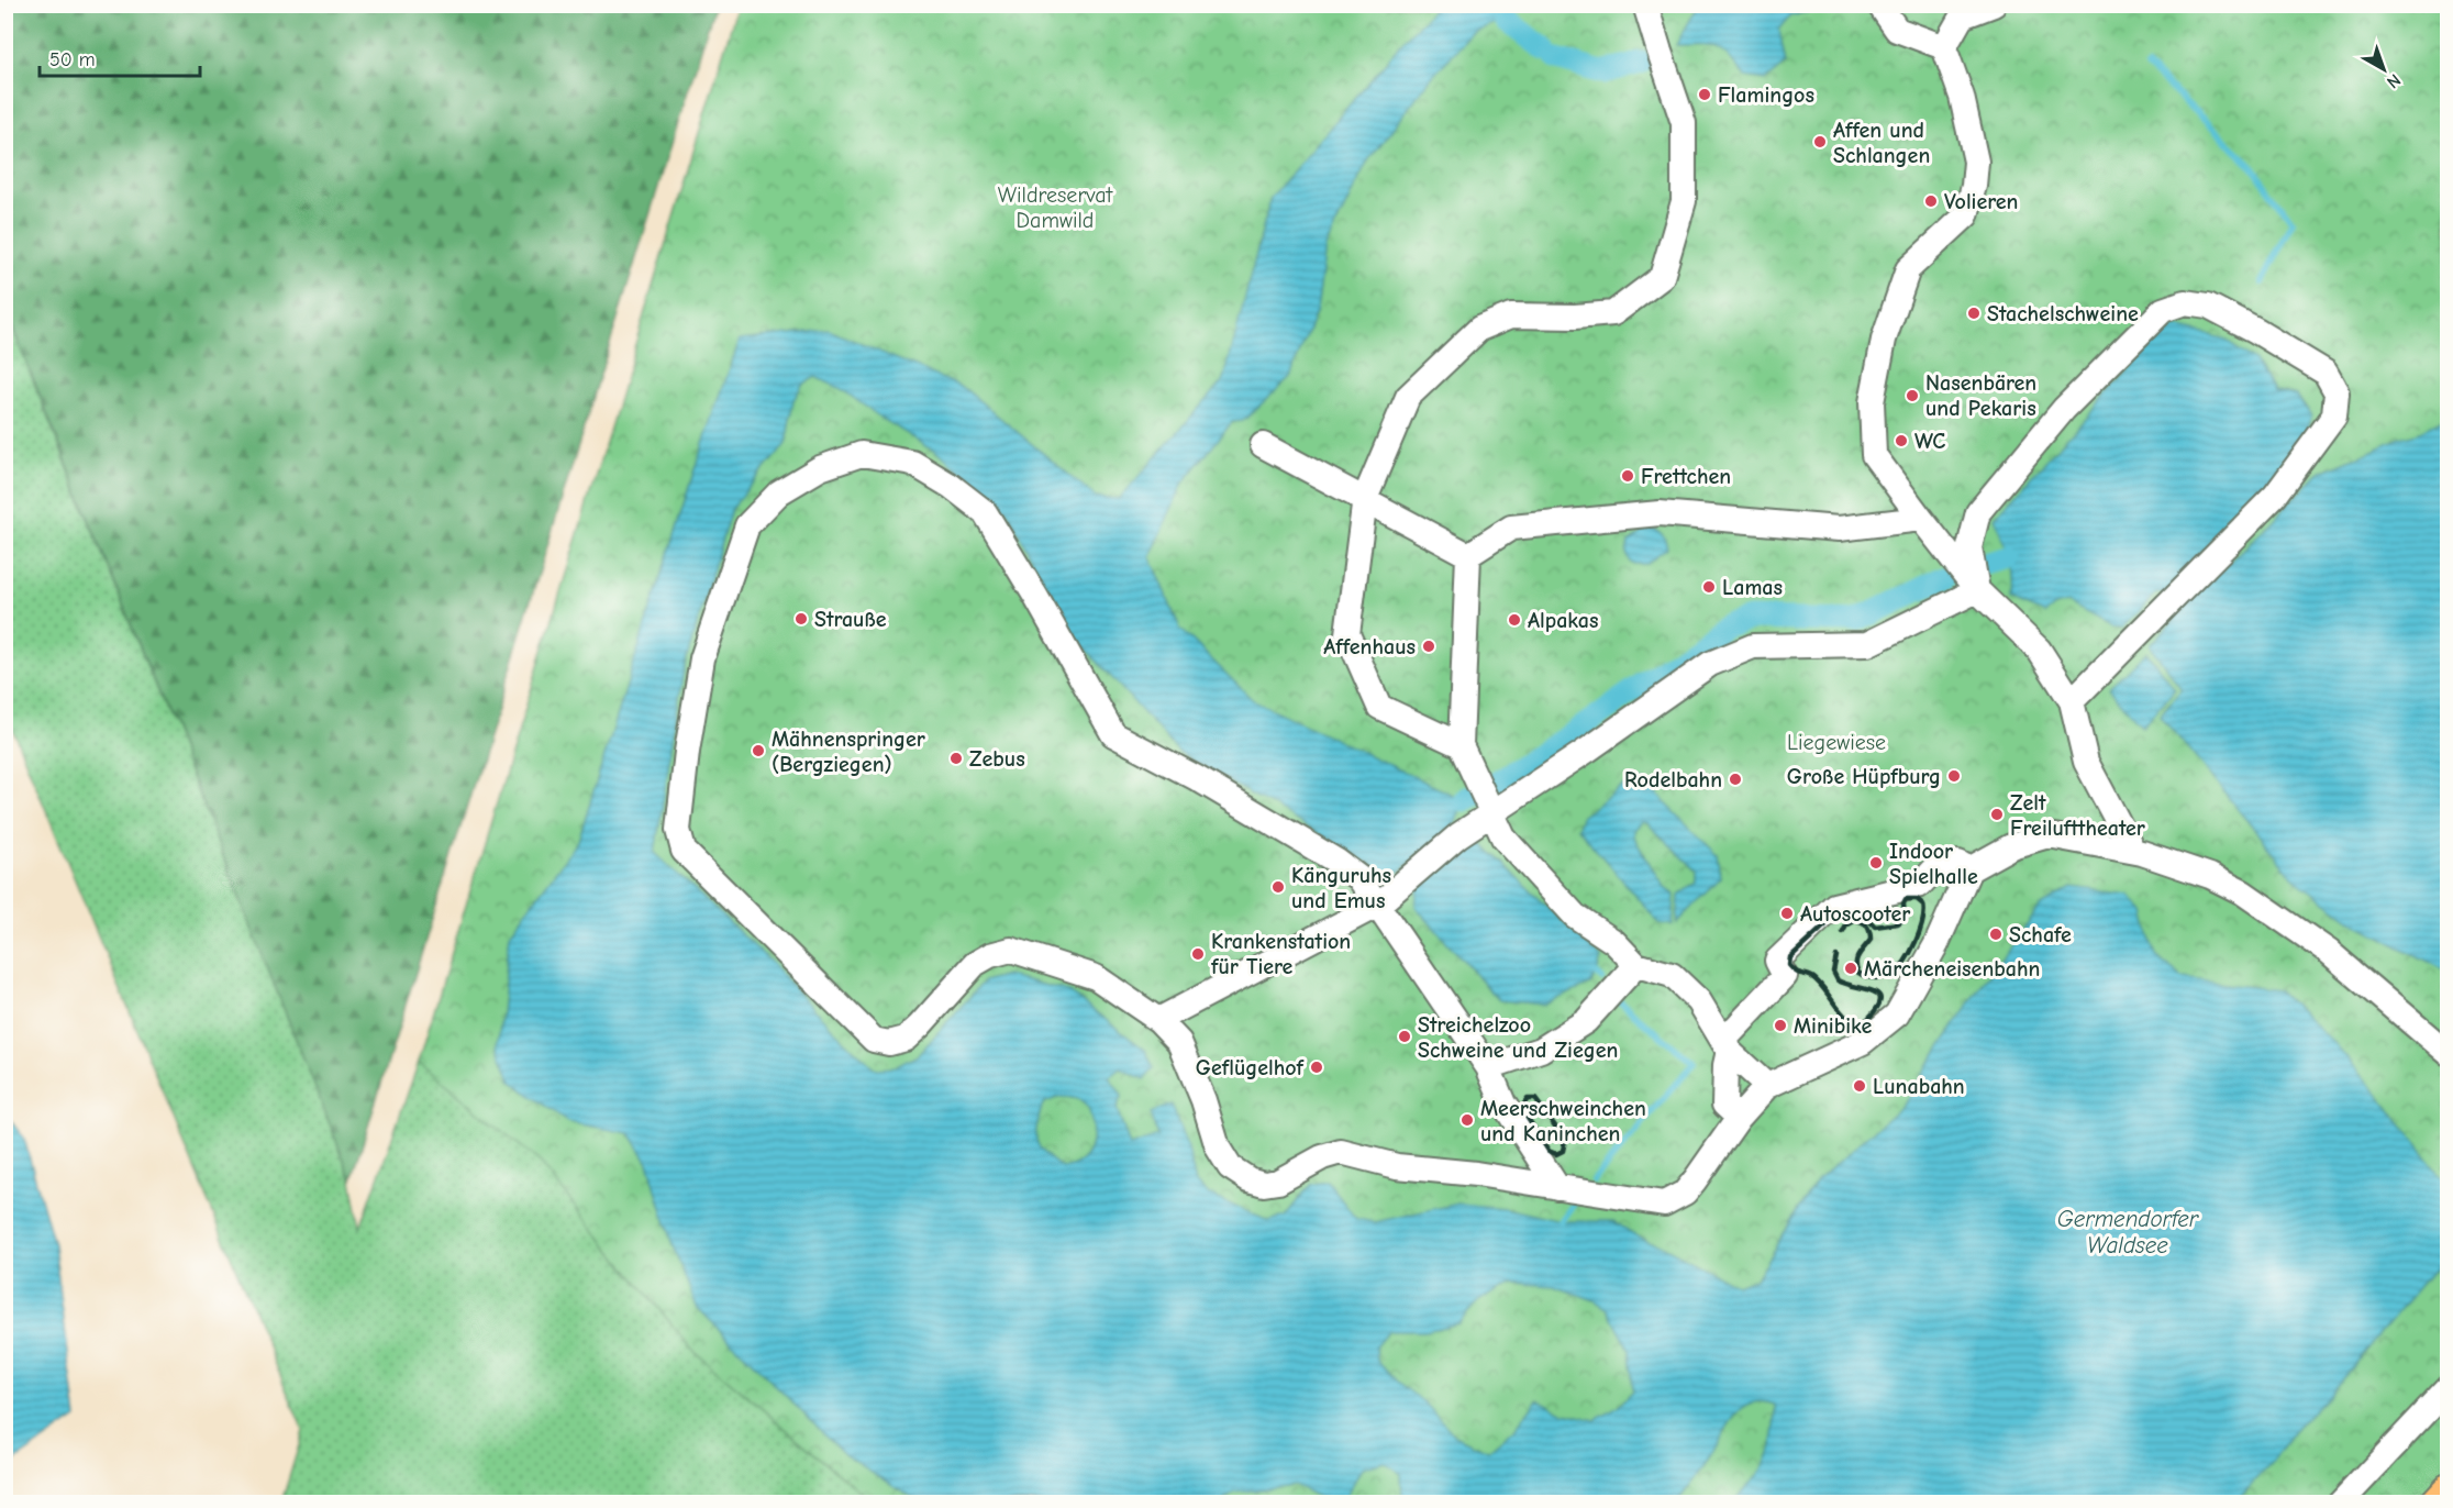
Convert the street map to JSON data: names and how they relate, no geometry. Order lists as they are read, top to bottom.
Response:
{
  "water": ["Germendorfer Waldsee"],
  "parks": ["Wildreservat Damwild", "Liegewiese"],
  "places": [
    "Flamingos",
    "Affen und Schlangen",
    "Volieren",
    "Stachelschweine",
    "Nasenbären und Pekaris",
    "WC",
    "Frettchen",
    "Lamas",
    "Strauße",
    "Alpakas",
    "Affenhaus",
    "Mähnenspringer (Bergziegen)",
    "Zebus",
    "Große Hüpfburg",
    "Rodelbahn",
    "Zelt Freilufttheater",
    "Indoor Spielhalle",
    "Känguruhs und Emus",
    "Autoscooter",
    "Schafe",
    "Krankenstation für Tiere",
    "Märcheneisenbahn",
    "Minibike",
    "Streichelzoo Schweine und Ziegen",
    "Geflügelhof",
    "Lunabahn",
    "Meerschweinchen und Kaninchen"
  ],
  "scale_bar": "50 m",
  "north": "bottom right"
}
